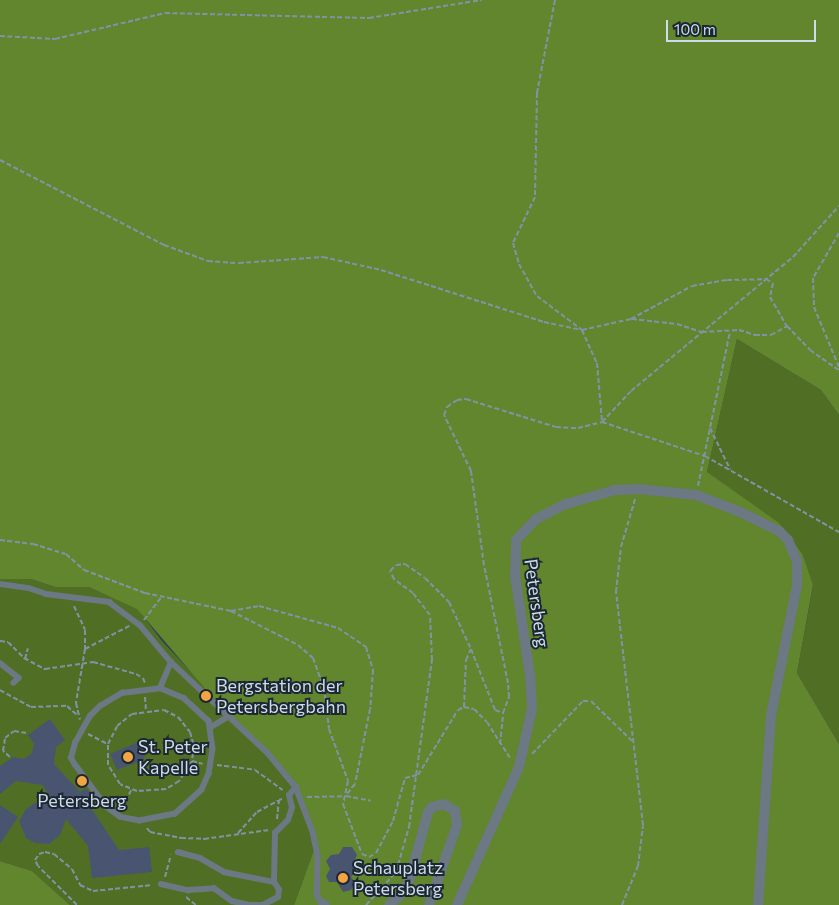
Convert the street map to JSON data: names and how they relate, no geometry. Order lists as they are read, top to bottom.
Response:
{
  "streets": {
    "street": ["Petersberg"]
  },
  "places": [
    "Bergstation der Petersbergbahn",
    "St. Peter Kapelle",
    "Petersberg",
    "Schauplatz Petersberg"
  ],
  "scale_bar": "100 m"
}
